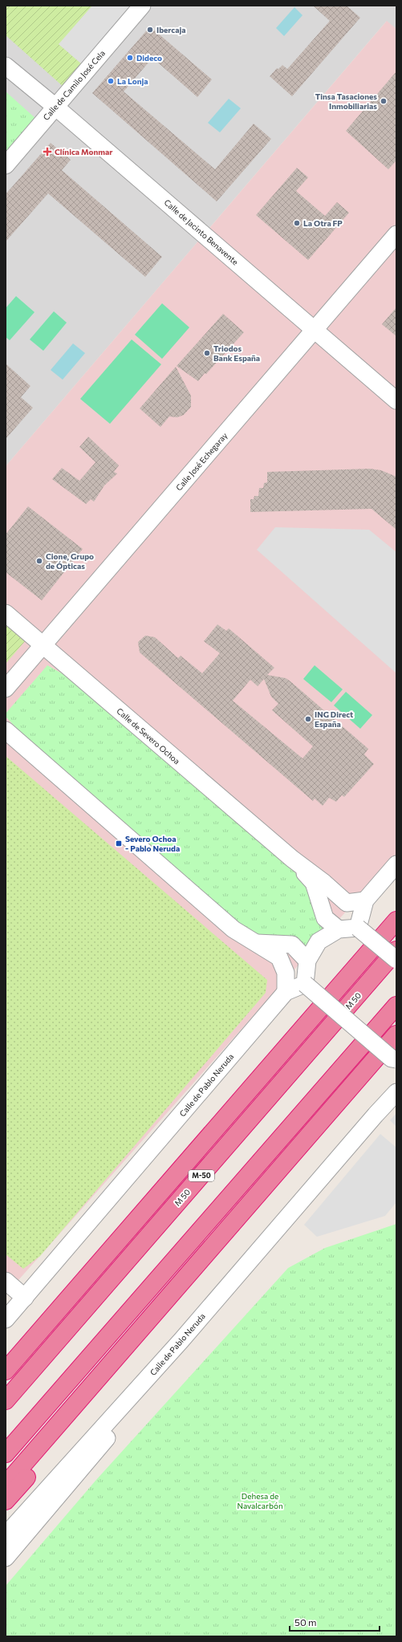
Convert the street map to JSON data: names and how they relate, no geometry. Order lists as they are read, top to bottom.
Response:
{
  "streets": {
    "highway": ["M 50", "M-50"],
    "street": [
      "Calle de Camilo José Cela",
      "Calle de Jacinto Benavente",
      "Calle José Echegaray",
      "Calle de Severo Ochoa",
      "Calle de Pablo Neruda"
    ]
  },
  "crossings": [
    ["Calle de Camilo José Cela", "Calle de Jacinto Benavente"],
    ["Calle de Jacinto Benavente", "Calle José Echegaray"],
    ["Calle José Echegaray", "Calle de Severo Ochoa"]
  ],
  "parks": ["Dehesa de Navalcarbón"],
  "places": {
    "other": [
      "Ibercaja",
      "Dideco",
      "La Lonja",
      "Tinsa Tasaciones Inmobiliarias",
      "La Otra FP",
      "Triodos Bank España",
      "Cione, Grupo de Ópticas",
      "ING Direct España"
    ],
    "health": ["Clínica Monmar"],
    "transit": ["Severo Ochoa - Pablo Neruda"]
  },
  "scale_bar": "50 m"
}
